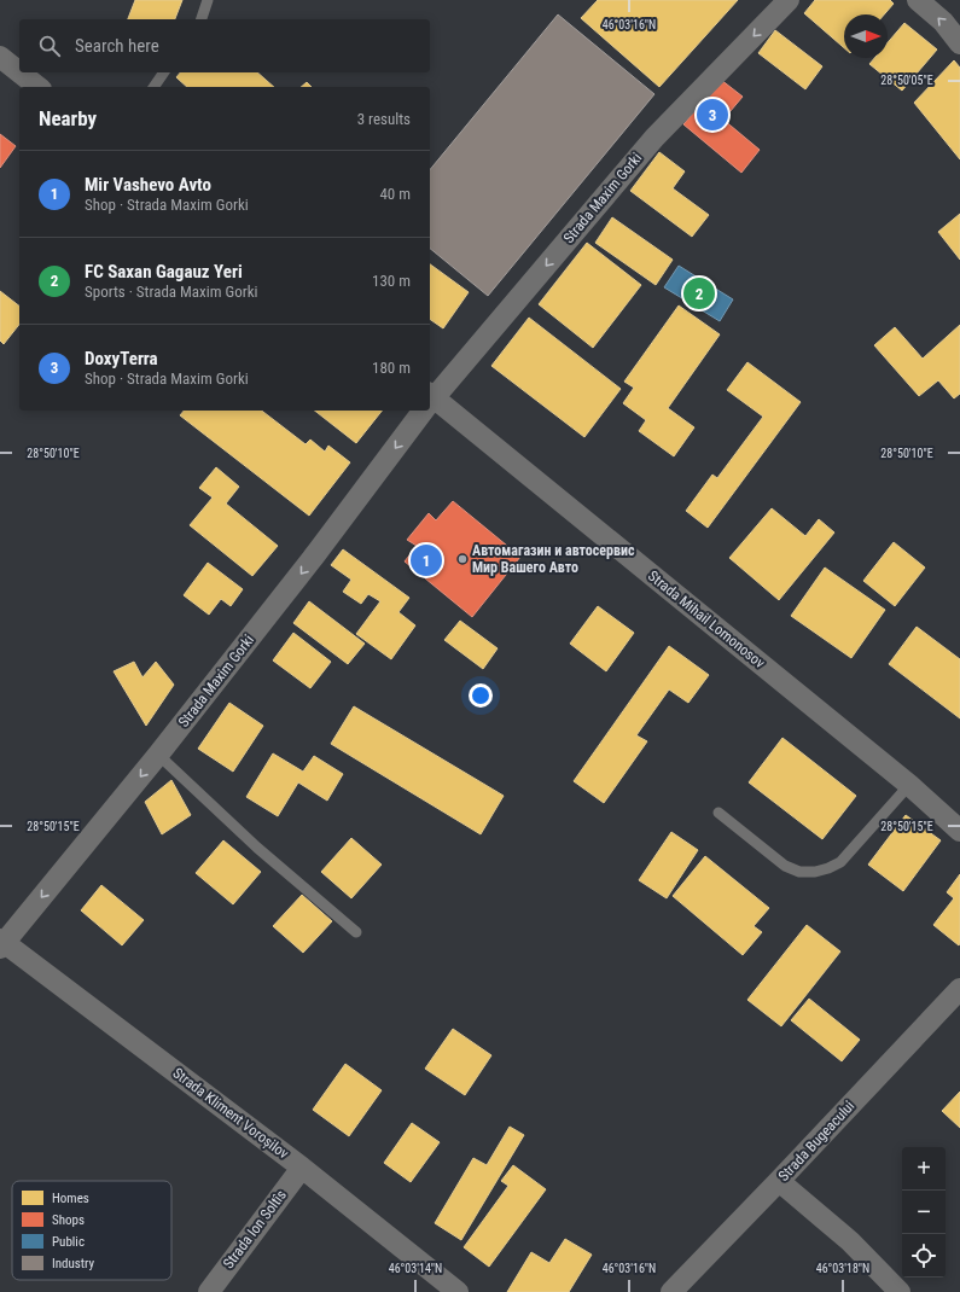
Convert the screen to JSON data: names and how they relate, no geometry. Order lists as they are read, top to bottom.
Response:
{
  "streets": {
    "street": [
      "Strada Maxim Gorki",
      "Strada Mihail Lomonosov",
      "Strada Kliment Voroșilov",
      "Strada Bugeacului",
      "Strada Ion Soltîs"
    ]
  },
  "crossings": [
    ["Strada Maxim Gorki", "Strada Kliment Voroșilov"],
    ["Strada Kliment Voroșilov", "Strada Ion Soltîs"]
  ],
  "one_way": ["Strada Maxim Gorki"],
  "places": ["Автомагазин и автосервис Мир Вашего Авто"],
  "legend": [
    "Homes",
    "Shops",
    "Public",
    "Industry"
  ],
  "north": "right",
  "page": {
    "search": "Search here",
    "heading": ["Nearby", "3 results"],
    "pins": ["3", "2", "1"],
    "list": [
      {
        "mark": "1",
        "name": "Mir Vashevo Avto",
        "note": "Shop · Strada Maxim Gorki",
        "value": "40 m"
      },
      {
        "mark": "2",
        "name": "FC Saxan Gagauz Yeri",
        "note": "Sports · Strada Maxim Gorki",
        "value": "130 m"
      },
      {
        "mark": "3",
        "name": "DoxyTerra",
        "note": "Shop · Strada Maxim Gorki",
        "value": "180 m"
      }
    ],
    "map_buttons": ["+", "−"]
  },
  "coordinates": [
    "46°03'16\"N",
    "28°50'05\"E",
    "28°50'10\"E",
    "28°50'15\"E",
    "46°03'14\"N",
    "46°03'18\"N"
  ]
}
